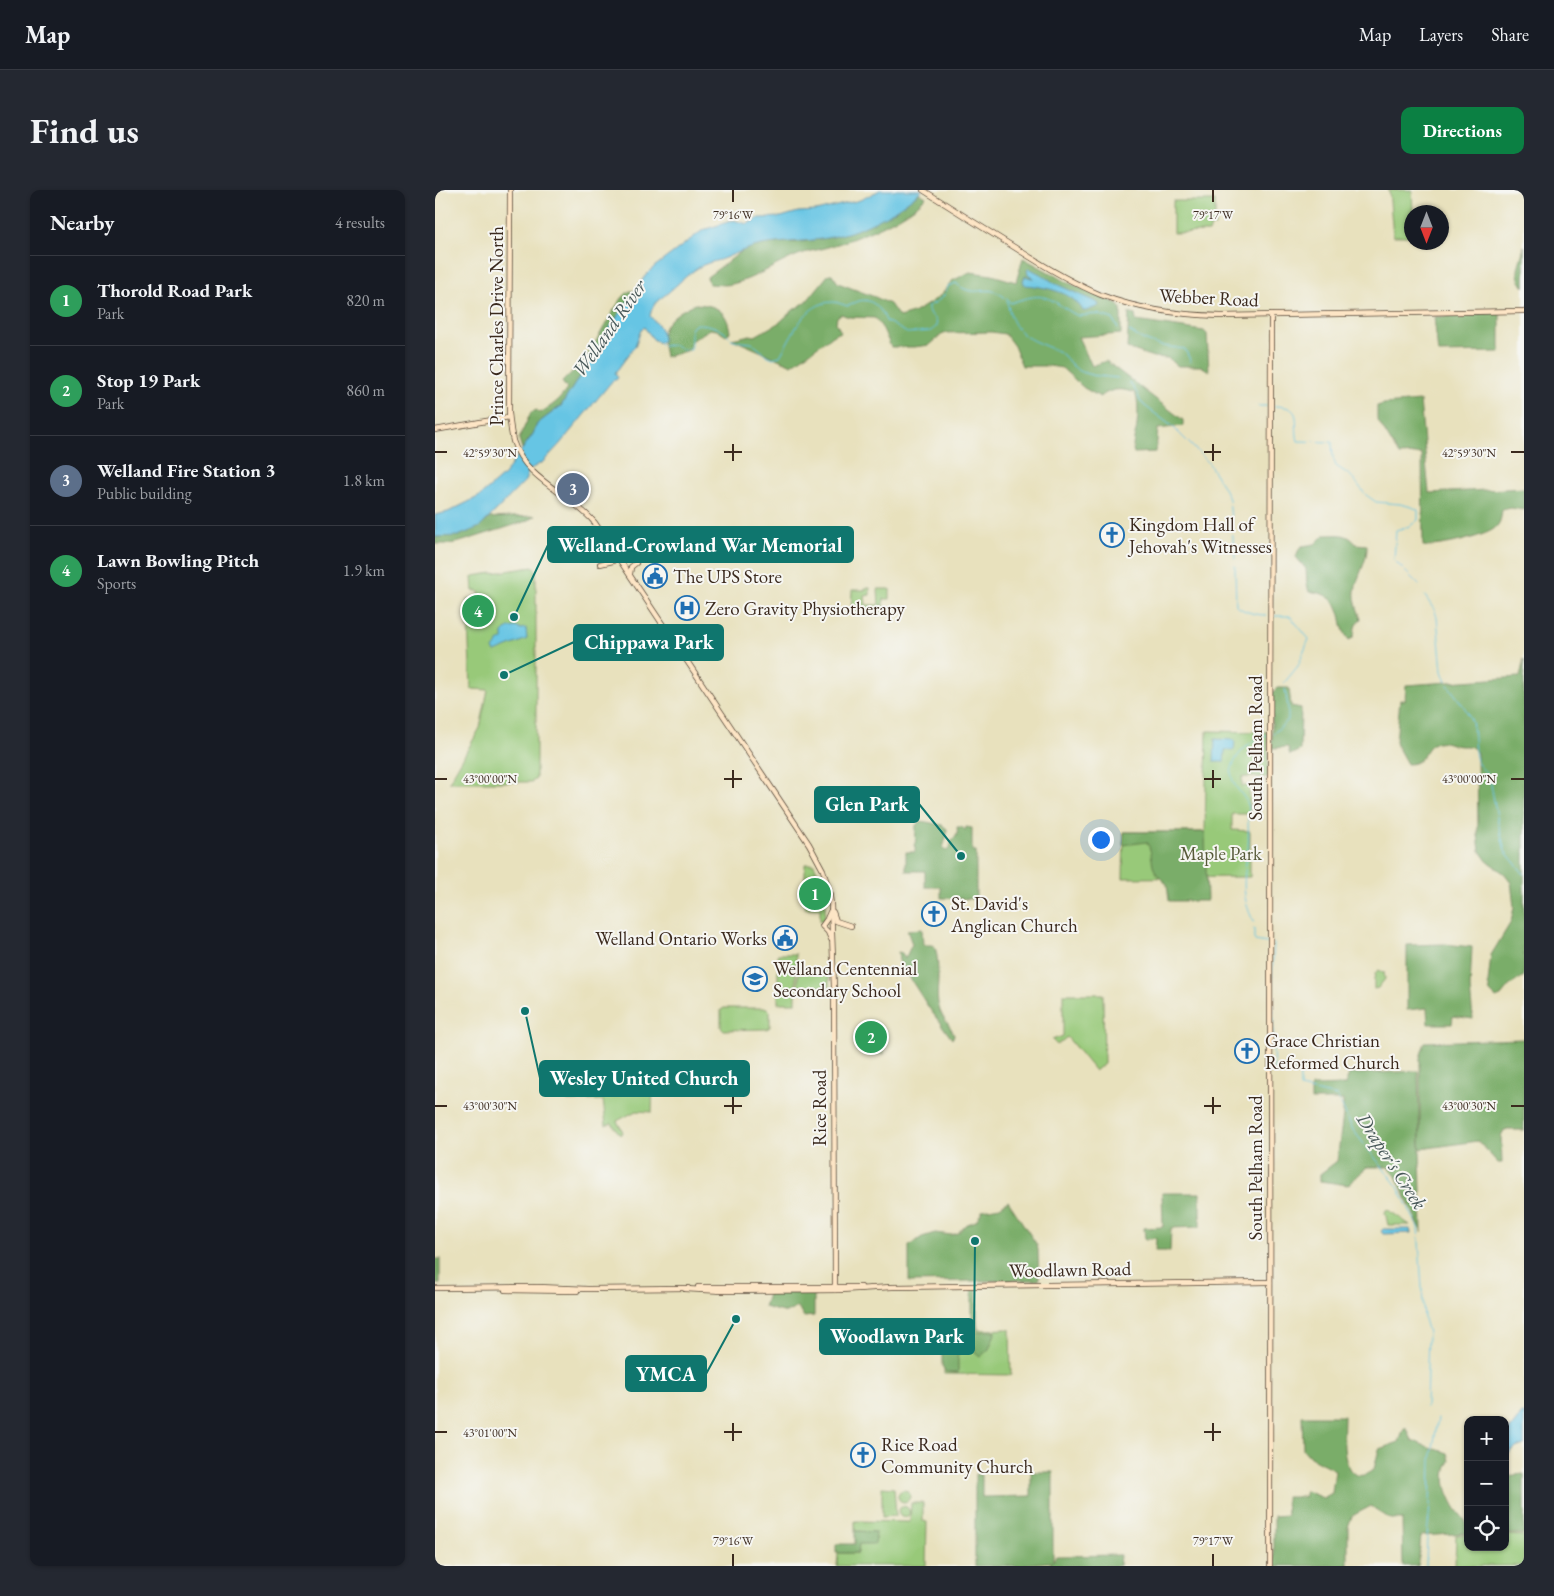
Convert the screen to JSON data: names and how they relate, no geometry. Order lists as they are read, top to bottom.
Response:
{
  "streets": {
    "main road": [
      "Webber Road",
      "Prince Charles Drive North",
      "South Pelham Road",
      "Rice Road",
      "Woodlawn Road"
    ]
  },
  "crossings": [
    ["Webber Road", "South Pelham Road"],
    ["Prince Charles Drive North", "Rice Road"],
    ["South Pelham Road", "Woodlawn Road"],
    ["Rice Road", "Woodlawn Road"]
  ],
  "water": ["Welland River", "Draper's Creek"],
  "parks": ["Maple Park"],
  "places": {
    "church": [
      "Kingdom Hall of Jehovah's Witnesses",
      "St. David's Anglican Church",
      "Grace Christian Reformed Church",
      "Rice Road Community Church"
    ],
    "public building": ["The UPS Store", "Welland Ontario Works"],
    "hospital": ["Zero Gravity Physiotherapy"],
    "other": [
      "Welland-Crowland War Memorial",
      "Chippawa Park",
      "Glen Park",
      "Wesley United Church",
      "Woodlawn Park",
      "YMCA"
    ],
    "school or university": ["Welland Centennial Secondary School"]
  },
  "north": "bottom",
  "page": {
    "header": "Map",
    "nav": ["Map", "Layers", "Share"],
    "buttons": "Directions",
    "title": "Find us",
    "heading": ["Nearby", "4 results"],
    "list": [
      {
        "mark": "1",
        "name": "Thorold Road Park",
        "note": "Park",
        "value": "820 m"
      },
      {
        "mark": "2",
        "name": "Stop 19 Park",
        "note": "Park",
        "value": "860 m"
      },
      {
        "mark": "3",
        "name": "Welland Fire Station 3",
        "note": "Public building",
        "value": "1.8 km"
      },
      {
        "mark": "4",
        "name": "Lawn Bowling Pitch",
        "note": "Sports",
        "value": "1.9 km"
      }
    ],
    "pins": [
      "3",
      "4",
      "1",
      "2"
    ],
    "map_buttons": ["+", "−"]
  },
  "coordinates": [
    "79°16'W",
    "79°17'W",
    "42°59'30\"N",
    "43°00'00\"N",
    "43°00'30\"N",
    "43°01'00\"N"
  ]
}
